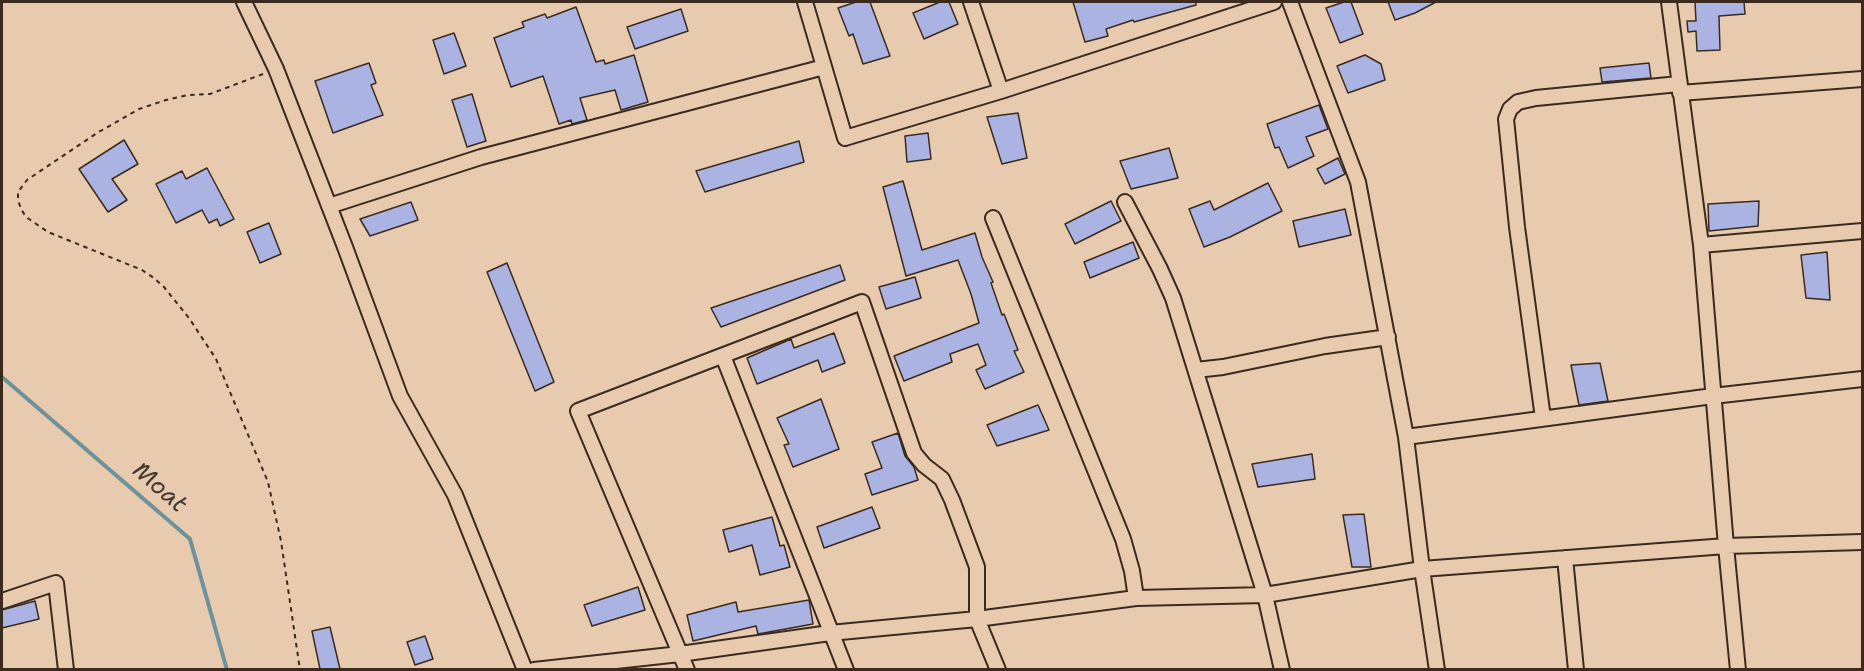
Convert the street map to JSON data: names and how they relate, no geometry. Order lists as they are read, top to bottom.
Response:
{
  "water": ["Moat"]
}
